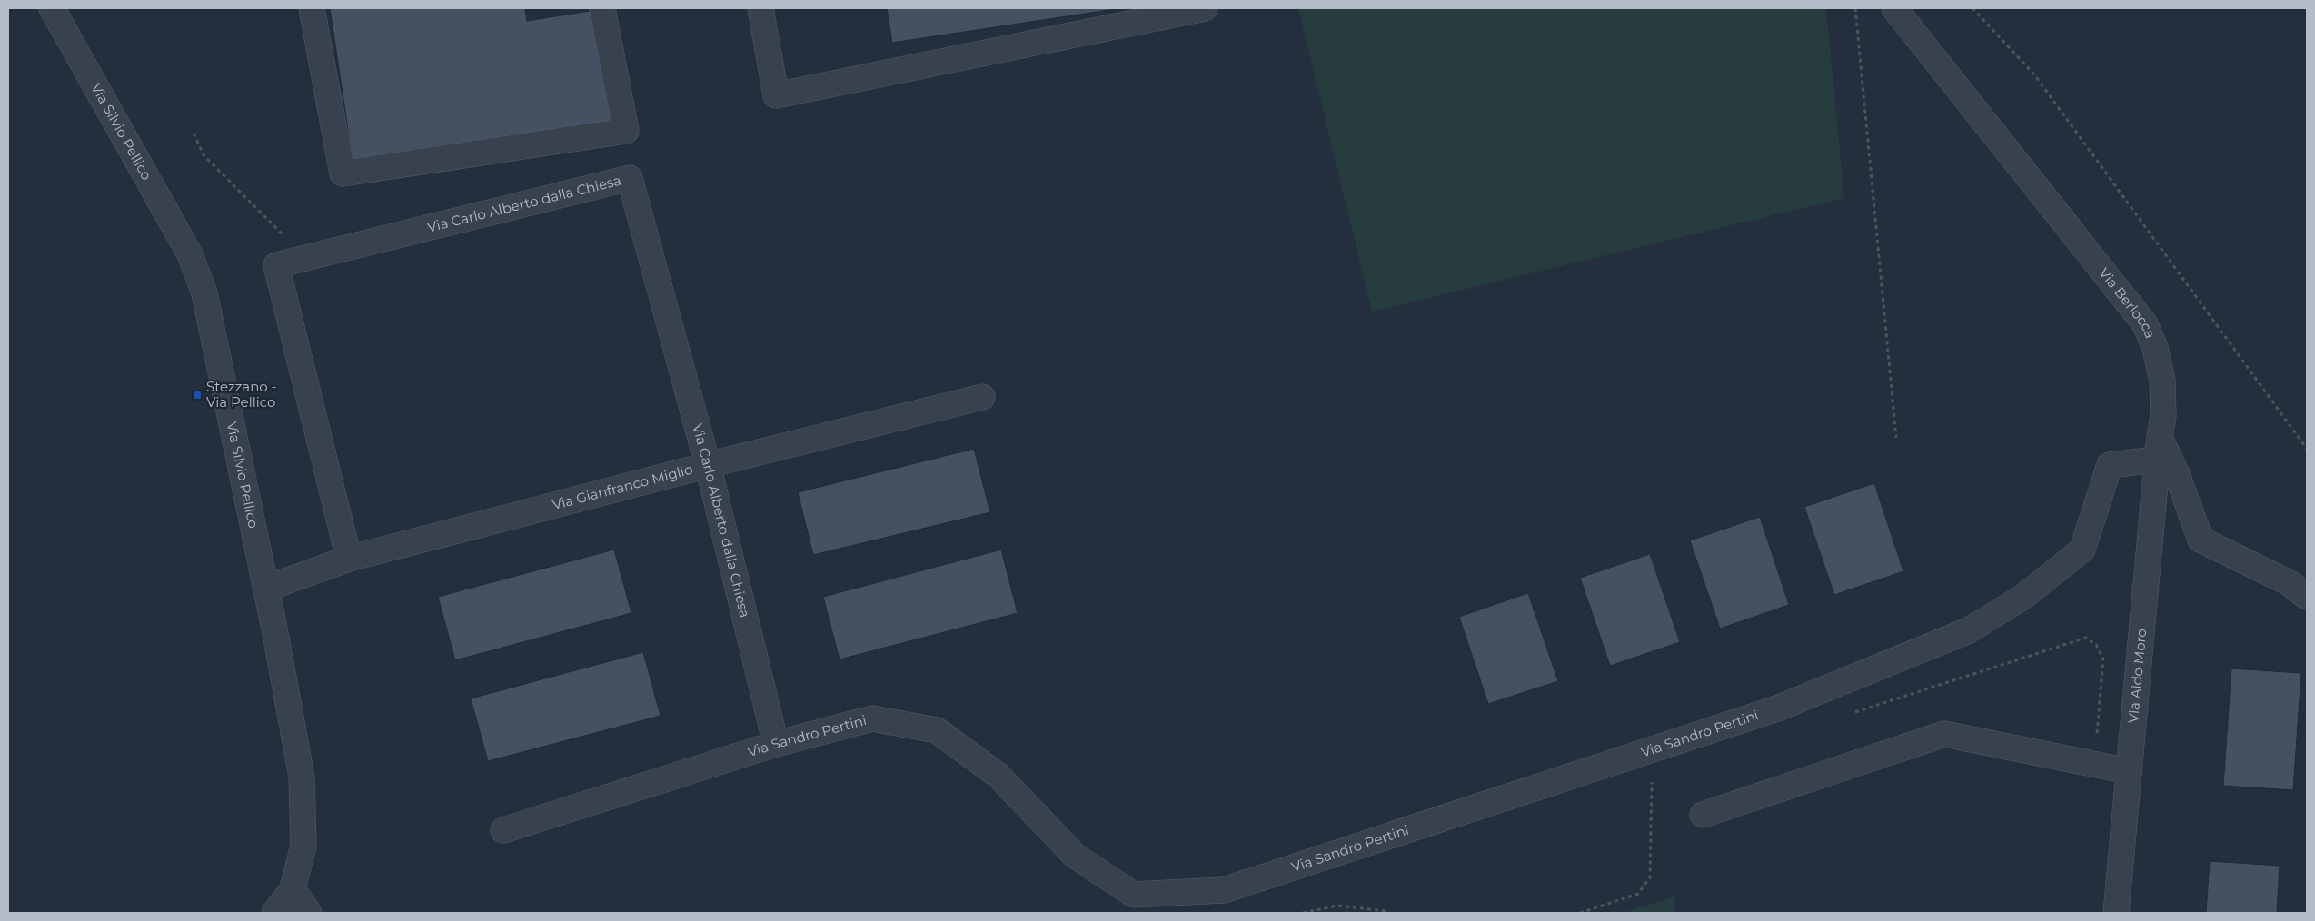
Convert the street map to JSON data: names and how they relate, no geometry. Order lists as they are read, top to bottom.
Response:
{
  "streets": {
    "street": [
      "Via Silvio Pellico",
      "Via Carlo Alberto dalla Chiesa",
      "Via Berlocca",
      "Via Gianfranco Miglio",
      "Via Aldo Moro",
      "Via Sandro Pertini"
    ]
  },
  "crossings": [
    ["Via Silvio Pellico", "Via Gianfranco Miglio"],
    ["Via Carlo Alberto dalla Chiesa", "Via Gianfranco Miglio"],
    ["Via Carlo Alberto dalla Chiesa", "Via Sandro Pertini"],
    ["Via Berlocca", "Via Aldo Moro"],
    ["Via Berlocca", "Via Sandro Pertini"],
    ["Via Aldo Moro", "Via Sandro Pertini"]
  ],
  "places": {
    "transit": ["Stezzano - Via Pellico"]
  }
}
